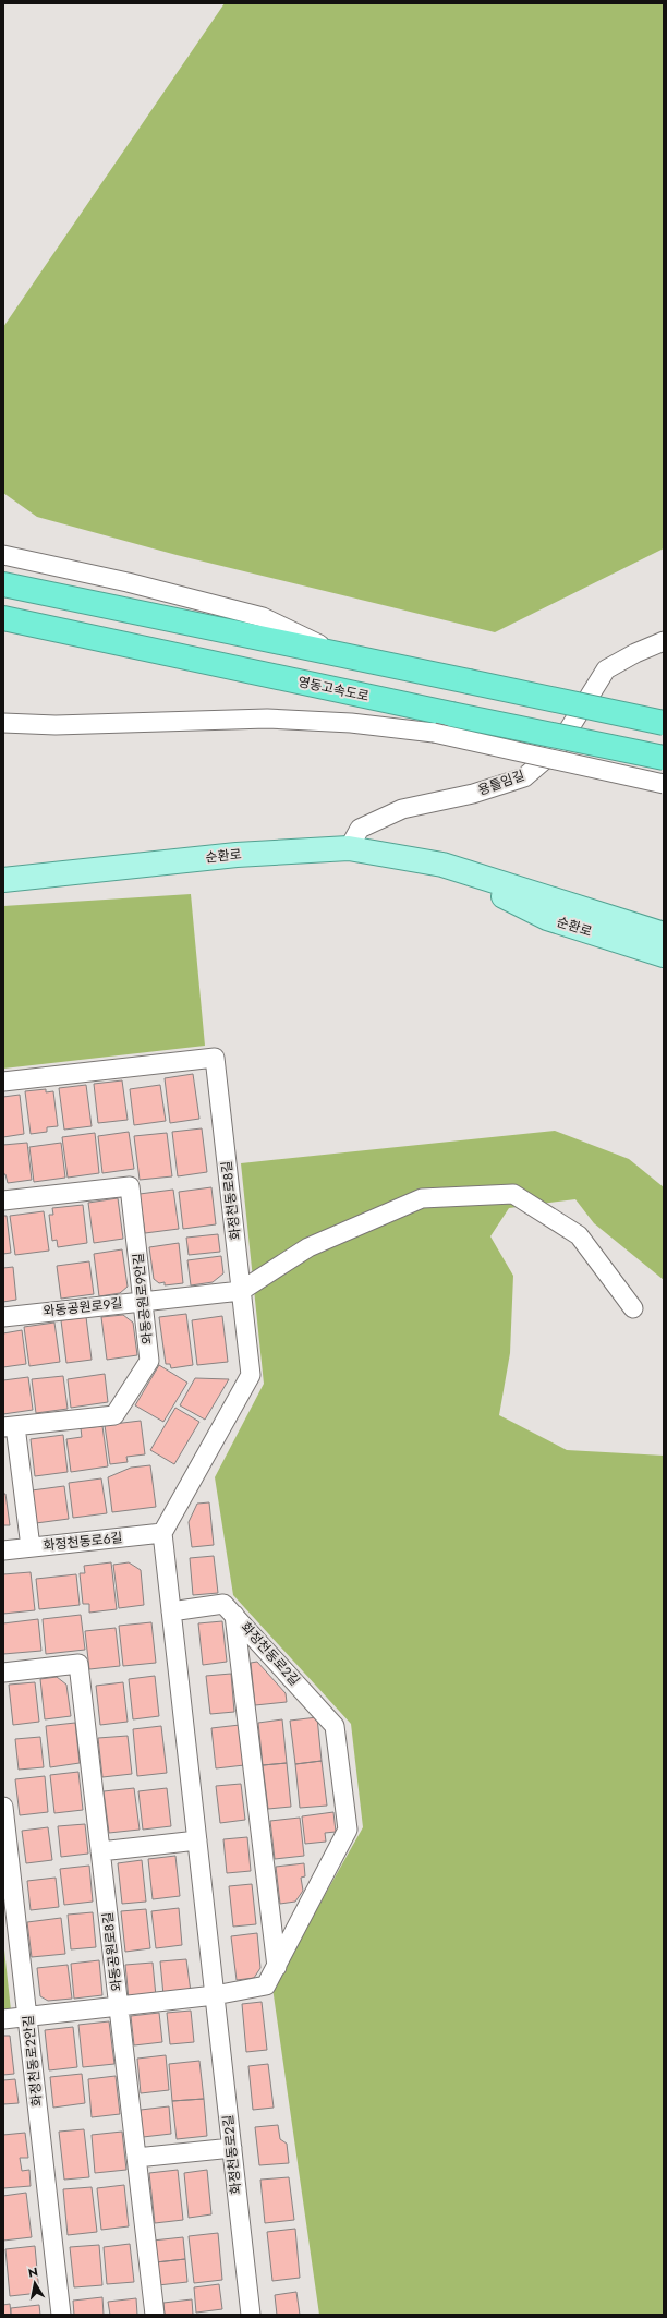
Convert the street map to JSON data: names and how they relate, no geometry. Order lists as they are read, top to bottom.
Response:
{
  "streets": {
    "highway": ["영동고속도로"],
    "main road": ["순환로"],
    "street": [
      "용틀임길",
      "화정천동로8길",
      "와동공원로9안길",
      "와동공원로9길",
      "화정천동로6길",
      "화정천동로2길",
      "와동공원로8길",
      "화정천동로2안길"
    ]
  },
  "crossings": [
    ["용틀임길", "순환로"],
    ["화정천동로8길", "와동공원로9길"],
    ["화정천동로8길", "화정천동로6길"],
    ["화정천동로8길", "화정천동로2길"],
    ["와동공원로9안길", "와동공원로9길"],
    ["화정천동로6길", "화정천동로2길"]
  ],
  "north": "top"
}
